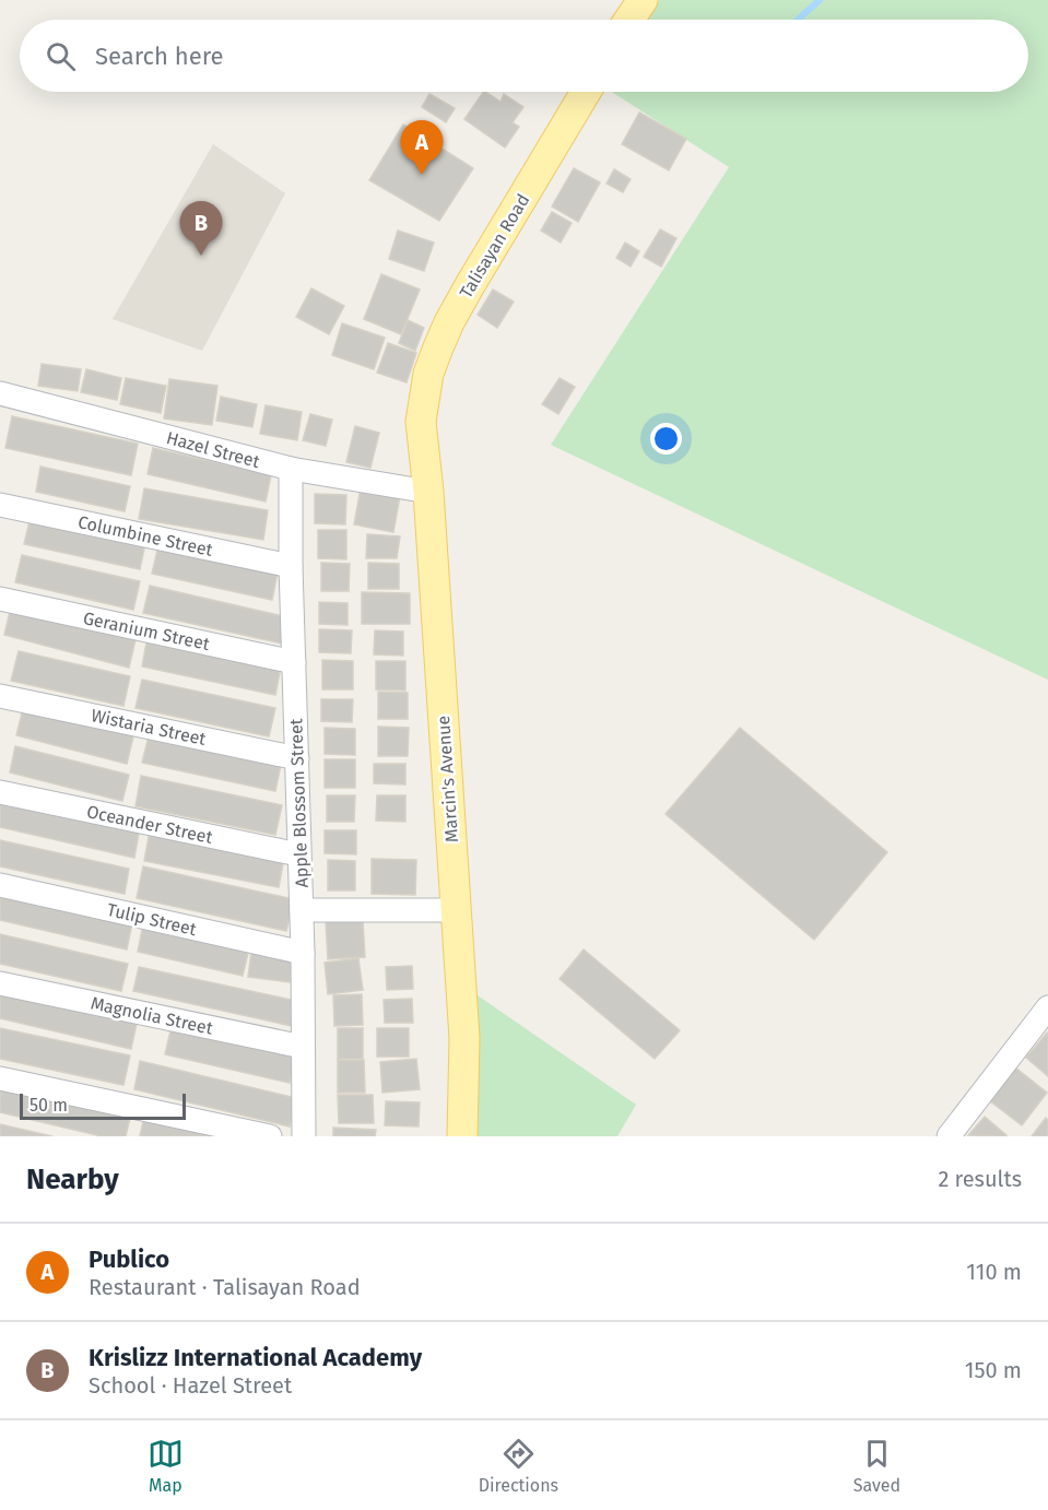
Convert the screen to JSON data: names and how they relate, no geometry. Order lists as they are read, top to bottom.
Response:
{
  "streets": {
    "main road": ["Talisayan Road", "Marcin's Avenue"],
    "street": [
      "Hazel Street",
      "Columbine Street",
      "Geranium Street",
      "Wistaria Street",
      "Apple Blossom Street",
      "Oceander Street",
      "Tulip Street",
      "Magnolia Street"
    ]
  },
  "crossings": [
    ["Talisayan Road", "Marcin's Avenue"],
    ["Hazel Street", "Marcin's Avenue"],
    ["Hazel Street", "Apple Blossom Street"],
    ["Columbine Street", "Apple Blossom Street"],
    ["Geranium Street", "Apple Blossom Street"],
    ["Wistaria Street", "Apple Blossom Street"],
    ["Apple Blossom Street", "Oceander Street"],
    ["Apple Blossom Street", "Tulip Street"],
    ["Apple Blossom Street", "Magnolia Street"]
  ],
  "scale_bar": "50 m",
  "page": {
    "search": "Search here",
    "pins": ["A", "B"],
    "scale": "50 m",
    "heading": ["Nearby", "2 results"],
    "list": [
      {
        "mark": "A",
        "name": "Publico",
        "note": "Restaurant · Talisayan Road",
        "value": "110 m"
      },
      {
        "mark": "B",
        "name": "Krislizz International Academy",
        "note": "School · Hazel Street",
        "value": "150 m"
      }
    ],
    "nav": ["Map", "Directions", "Saved"]
  }
}
